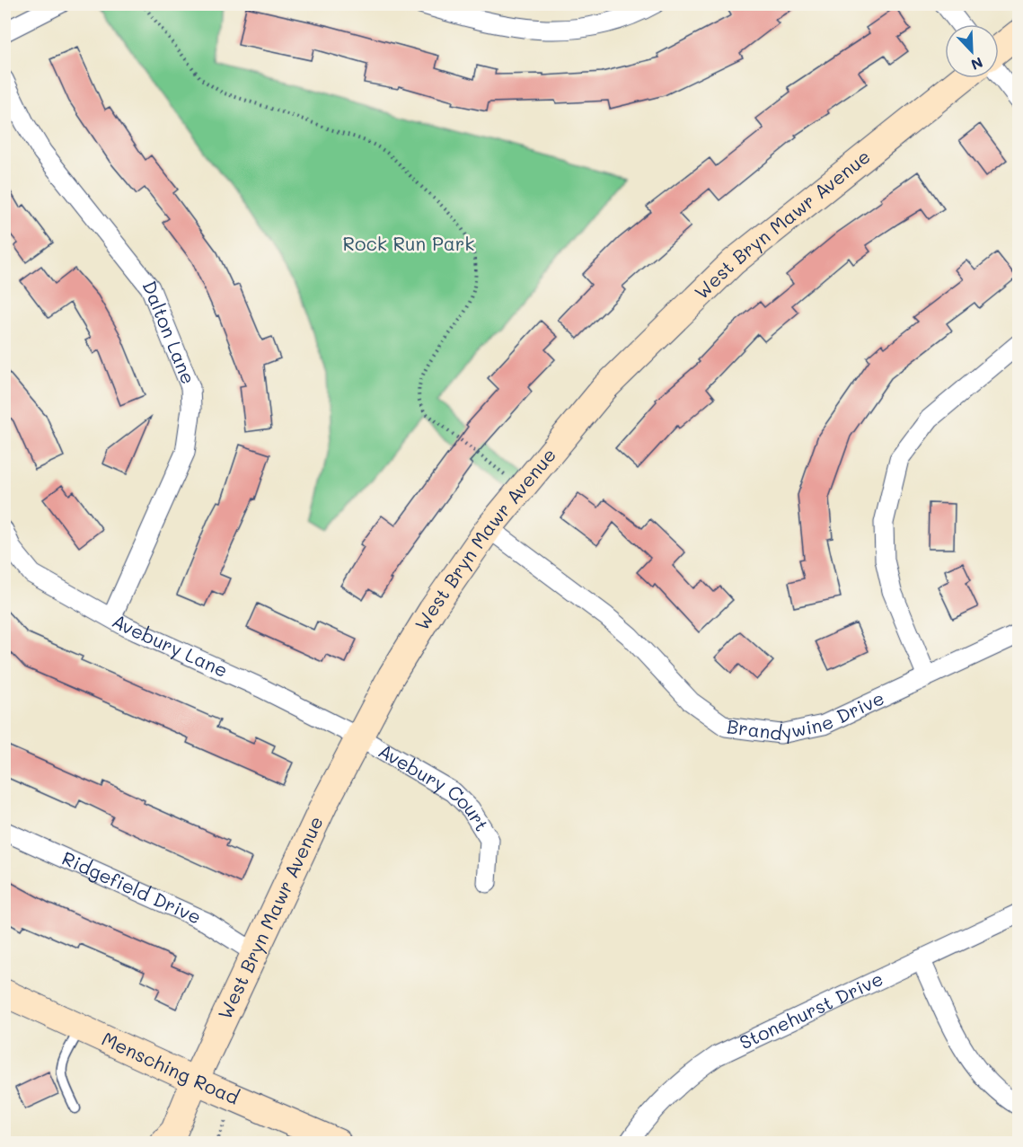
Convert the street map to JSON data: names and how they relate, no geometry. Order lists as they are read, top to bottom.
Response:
{
  "streets": {
    "street": [
      "West Bryn Mawr Avenue",
      "Dalton Lane",
      "Avebury Lane",
      "Brandywine Drive",
      "Avebury Court",
      "Ridgefield Drive",
      "Stonehurst Drive",
      "Mensching Road"
    ]
  },
  "crossings": [
    ["West Bryn Mawr Avenue", "Avebury Lane"],
    ["West Bryn Mawr Avenue", "Brandywine Drive"],
    ["West Bryn Mawr Avenue", "Avebury Court"],
    ["West Bryn Mawr Avenue", "Ridgefield Drive"],
    ["West Bryn Mawr Avenue", "Mensching Road"],
    ["Dalton Lane", "Avebury Lane"],
    ["Avebury Lane", "Avebury Court"]
  ],
  "parks": ["Rock Run Park"],
  "north": "bottom right"
}
